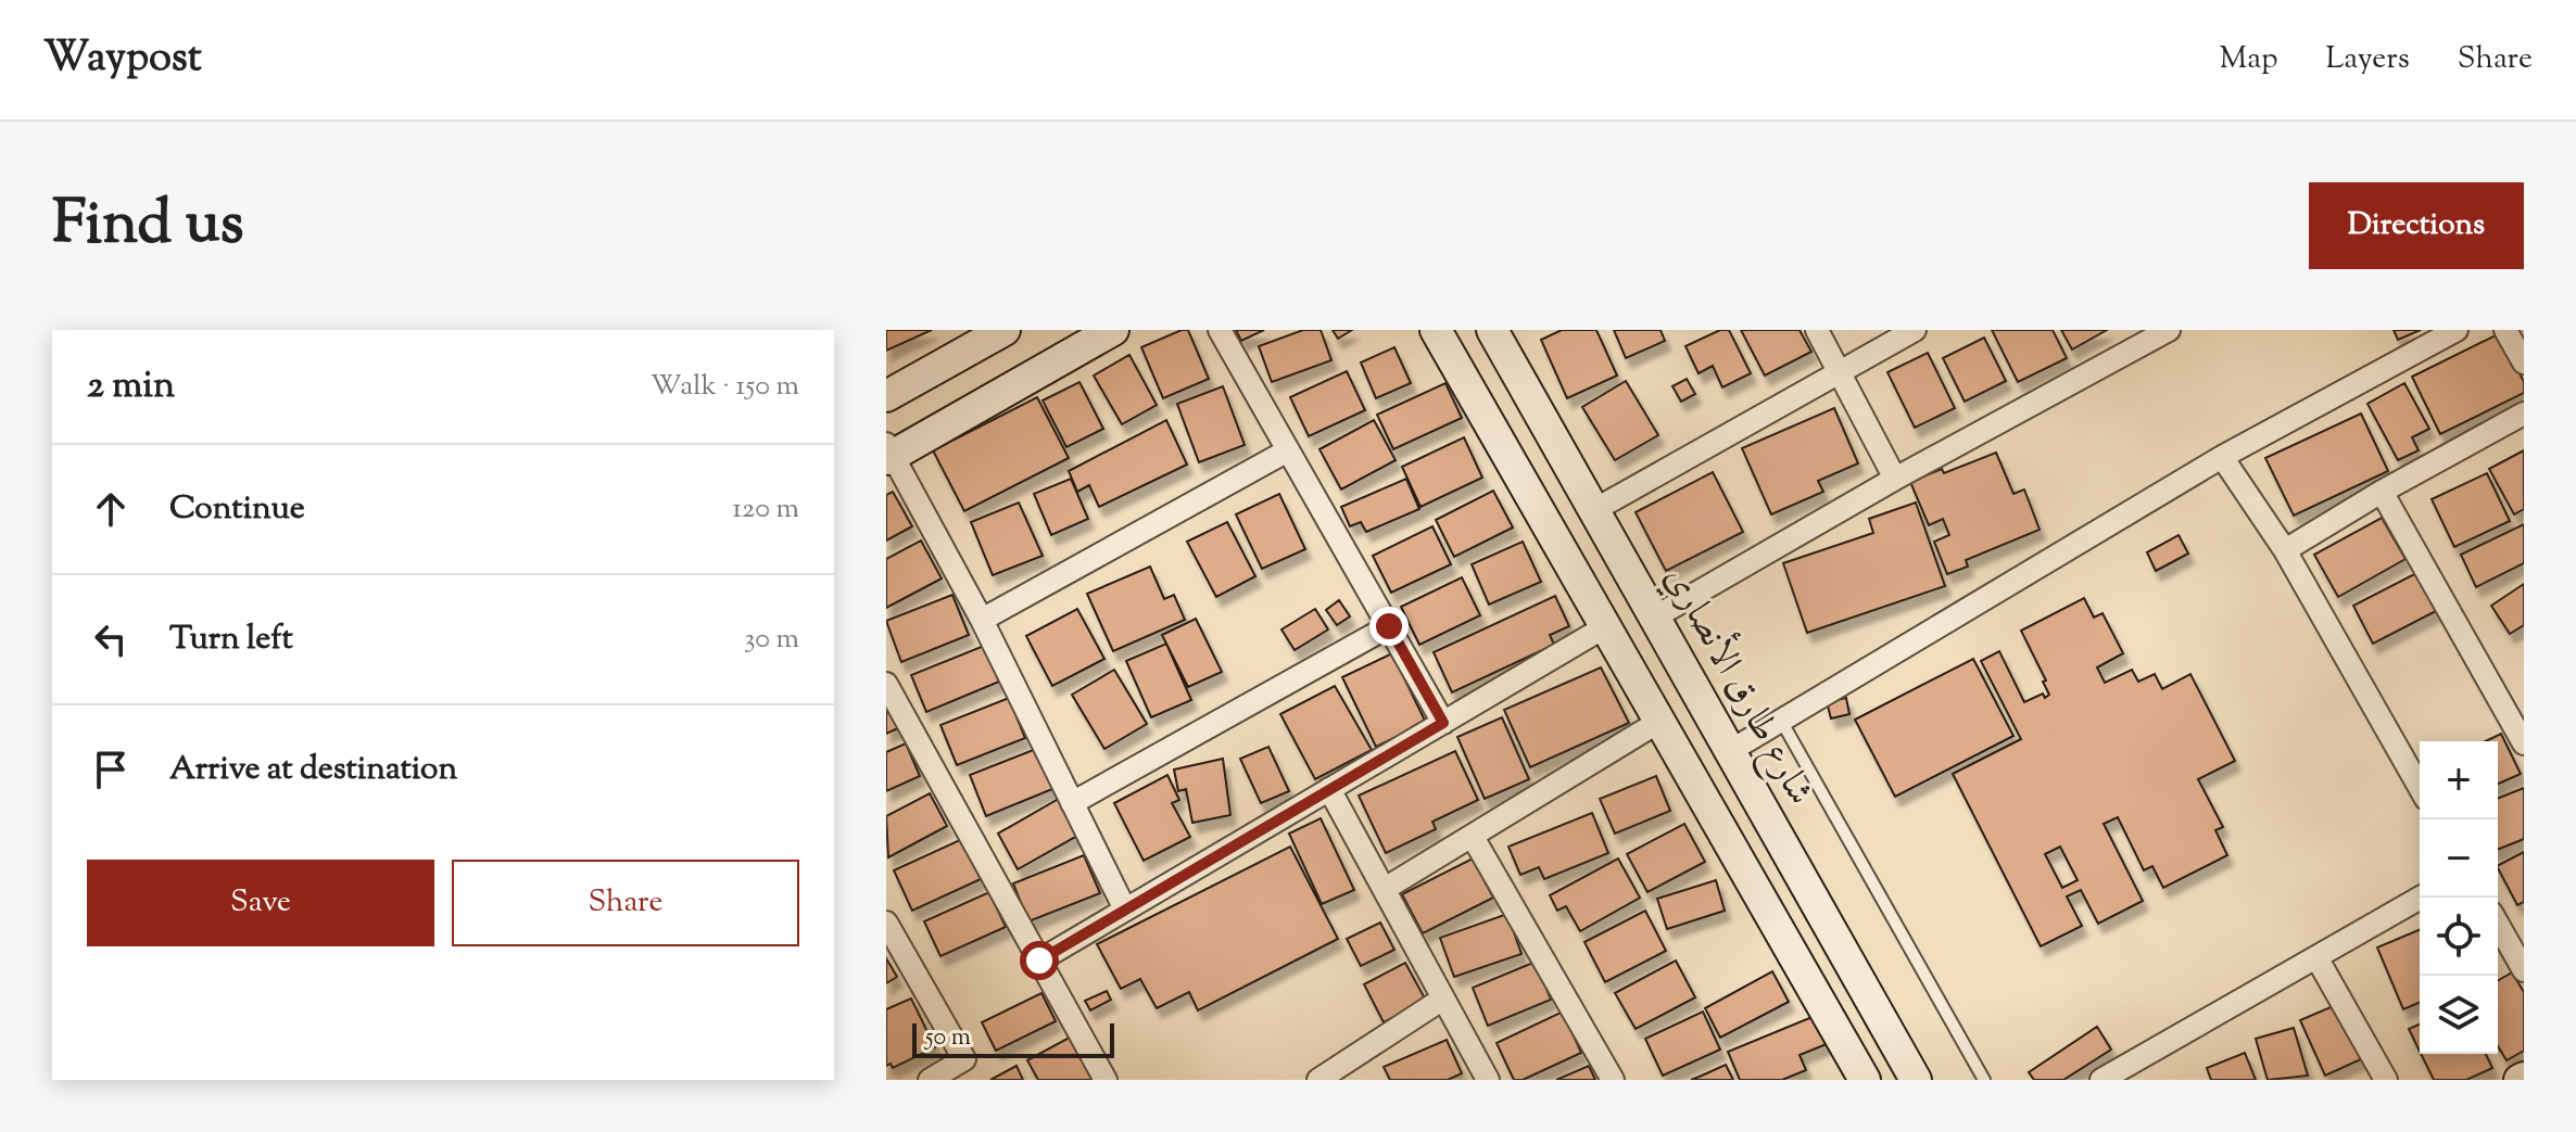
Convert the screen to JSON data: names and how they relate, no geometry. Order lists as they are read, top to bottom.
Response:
{
  "streets": {
    "street": ["شارع طارق الأنصاري"]
  },
  "scale_bar": "50 m",
  "page": {
    "header": "Waypost",
    "nav": ["Map", "Layers", "Share"],
    "title": "Find us",
    "buttons": [
      "Directions",
      ["Save", "Share"]
    ],
    "heading": ["2 min", "Walk · 150 m"],
    "list": [
      ["Continue", "120 m"],
      ["Turn left", "30 m"],
      "Arrive at destination"
    ],
    "map_buttons": ["+", "−"],
    "scale": "50 m"
  }
}
